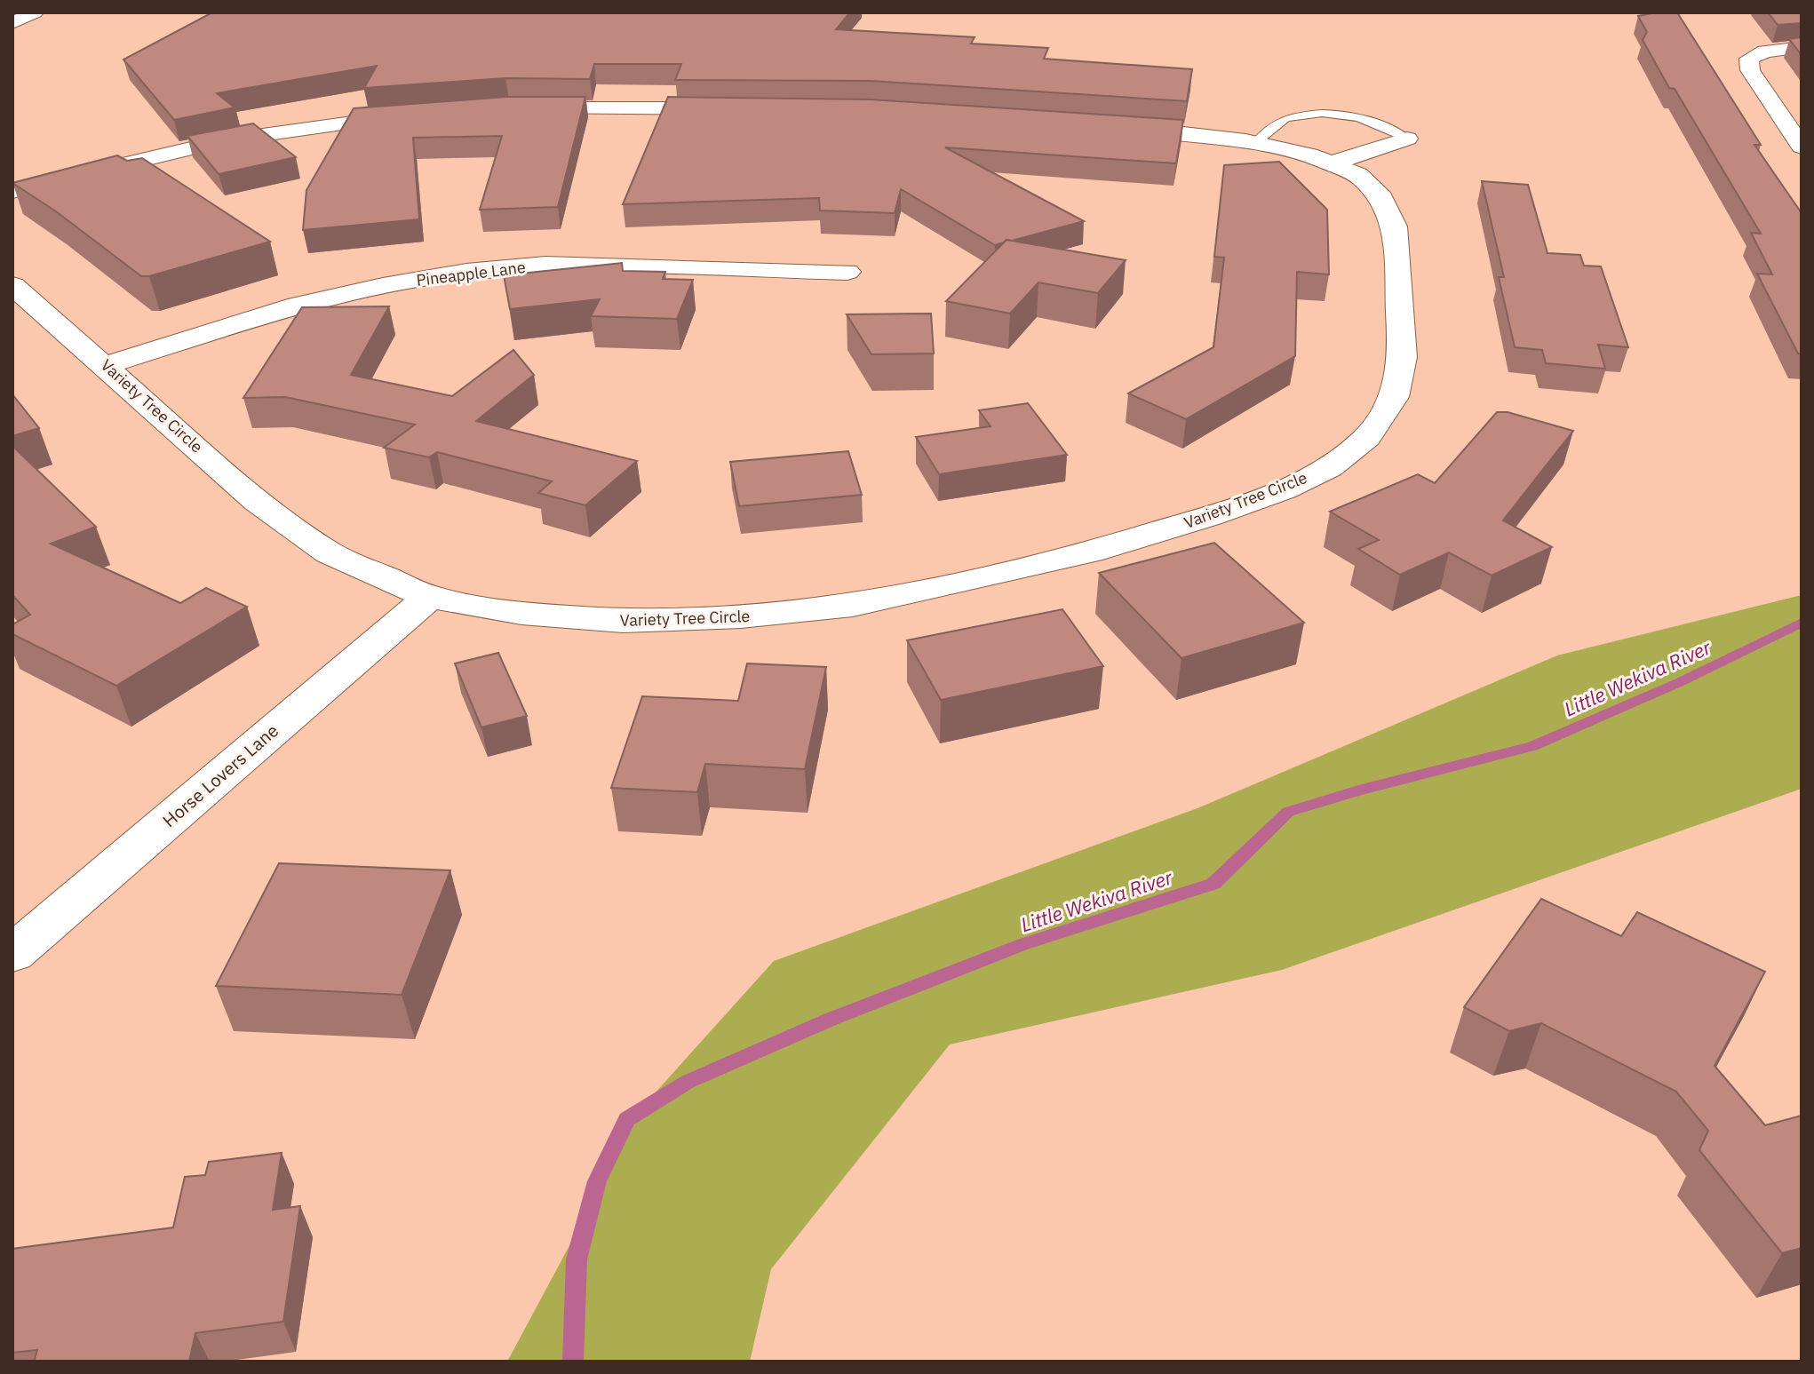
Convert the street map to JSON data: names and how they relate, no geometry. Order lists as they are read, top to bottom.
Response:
{
  "streets": {
    "street": ["Pineapple Lane", "Variety Tree Circle", "Horse Lovers Lane"]
  },
  "crossings": [
    ["Pineapple Lane", "Variety Tree Circle"],
    ["Variety Tree Circle", "Horse Lovers Lane"]
  ],
  "water": ["Little Wekiva River"]
}
